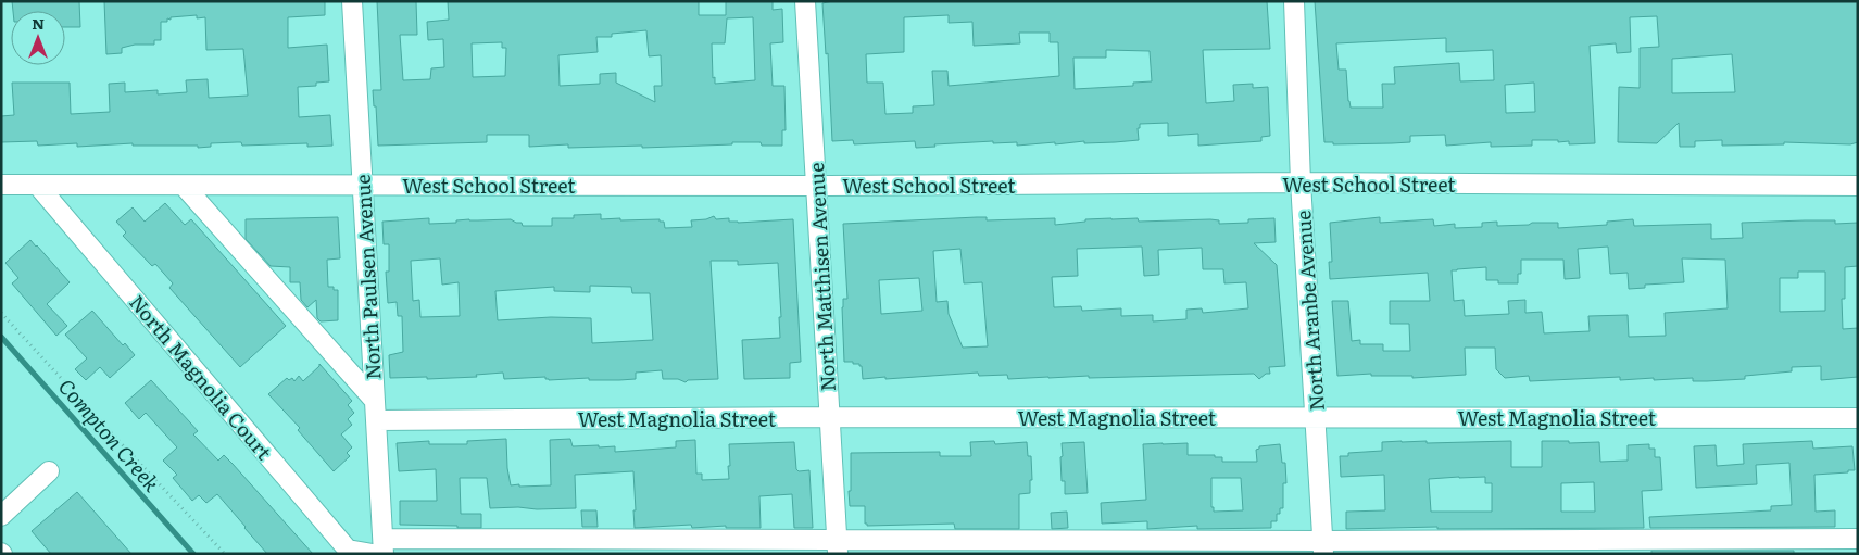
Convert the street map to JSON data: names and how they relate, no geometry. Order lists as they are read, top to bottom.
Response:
{
  "streets": {
    "street": [
      "West School Street",
      "North Paulsen Avenue",
      "North Matthisen Avenue",
      "North Aranbe Avenue",
      "North Magnolia Court",
      "West Magnolia Street"
    ]
  },
  "crossings": [
    ["West School Street", "North Paulsen Avenue"],
    ["West School Street", "North Matthisen Avenue"],
    ["West School Street", "North Aranbe Avenue"],
    ["West School Street", "North Magnolia Court"],
    ["North Paulsen Avenue", "North Magnolia Court"],
    ["North Paulsen Avenue", "West Magnolia Street"],
    ["North Matthisen Avenue", "North Magnolia Court"],
    ["North Matthisen Avenue", "West Magnolia Street"],
    ["North Aranbe Avenue", "North Magnolia Court"],
    ["North Aranbe Avenue", "West Magnolia Street"]
  ],
  "water": ["Compton Creek"],
  "north": "top"
}
